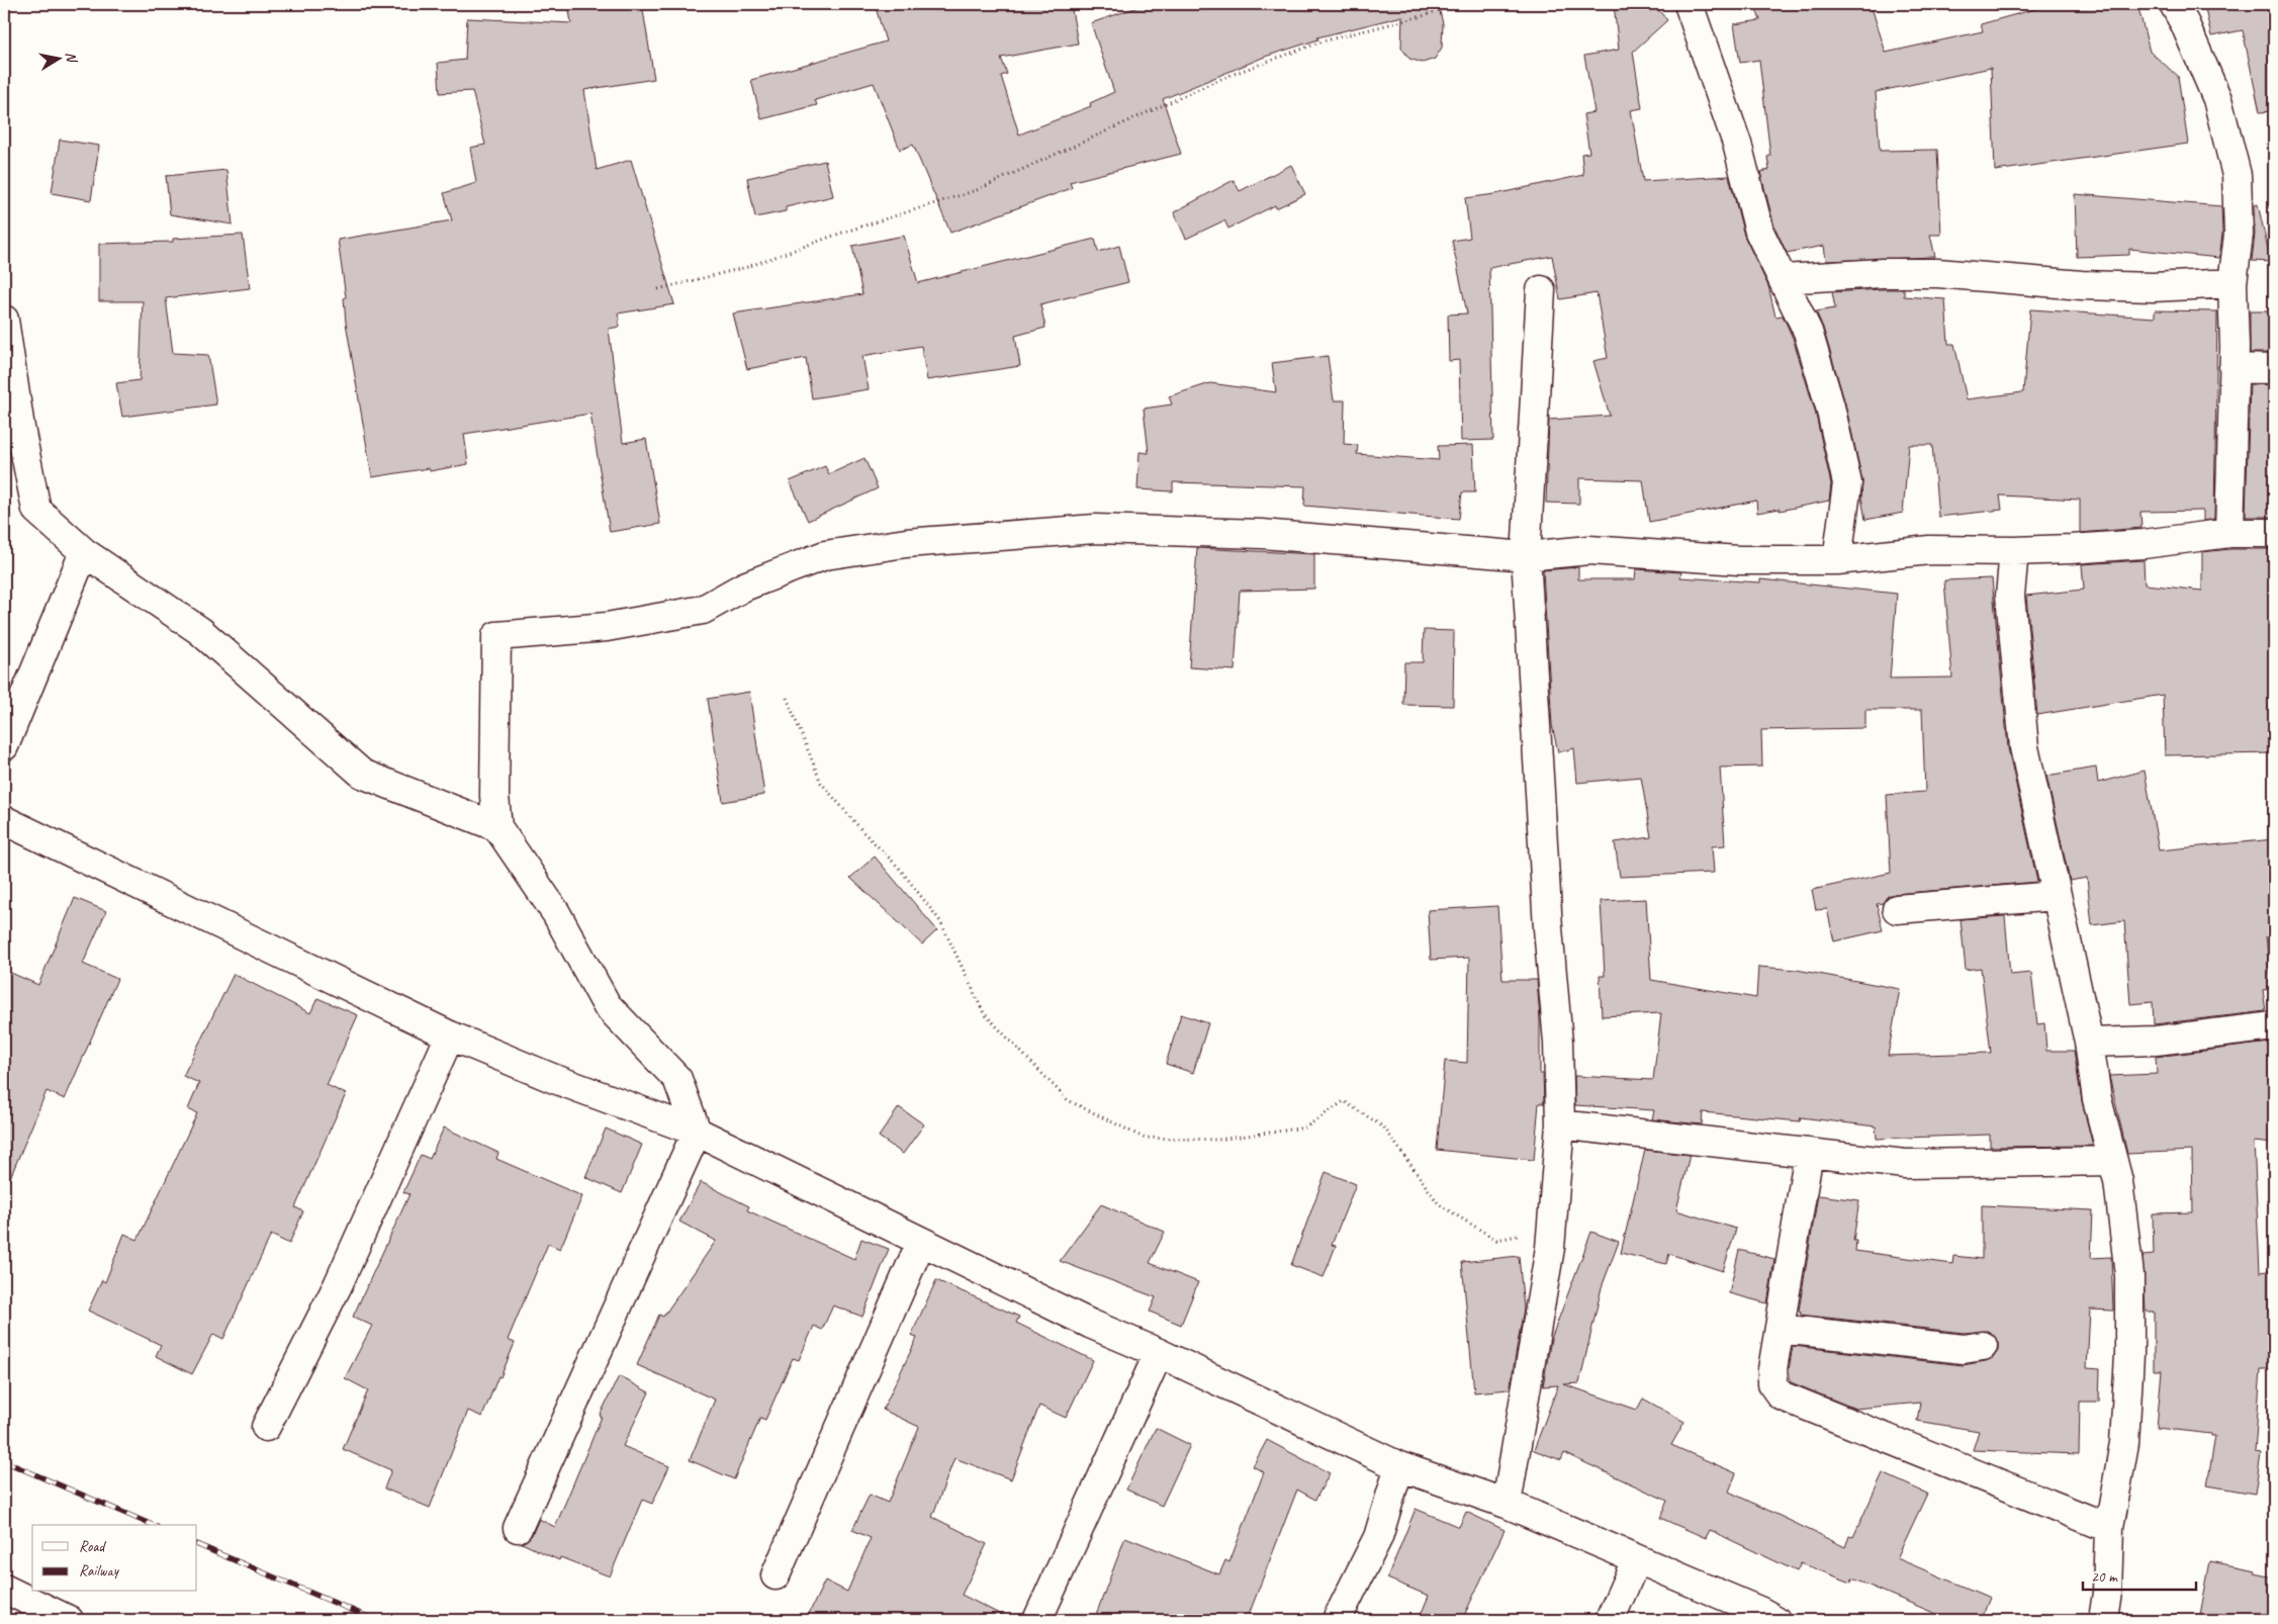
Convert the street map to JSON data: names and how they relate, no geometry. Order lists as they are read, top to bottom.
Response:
{
  "legend": ["Road", "Railway"],
  "scale_bar": "20 m",
  "north": "right"
}
